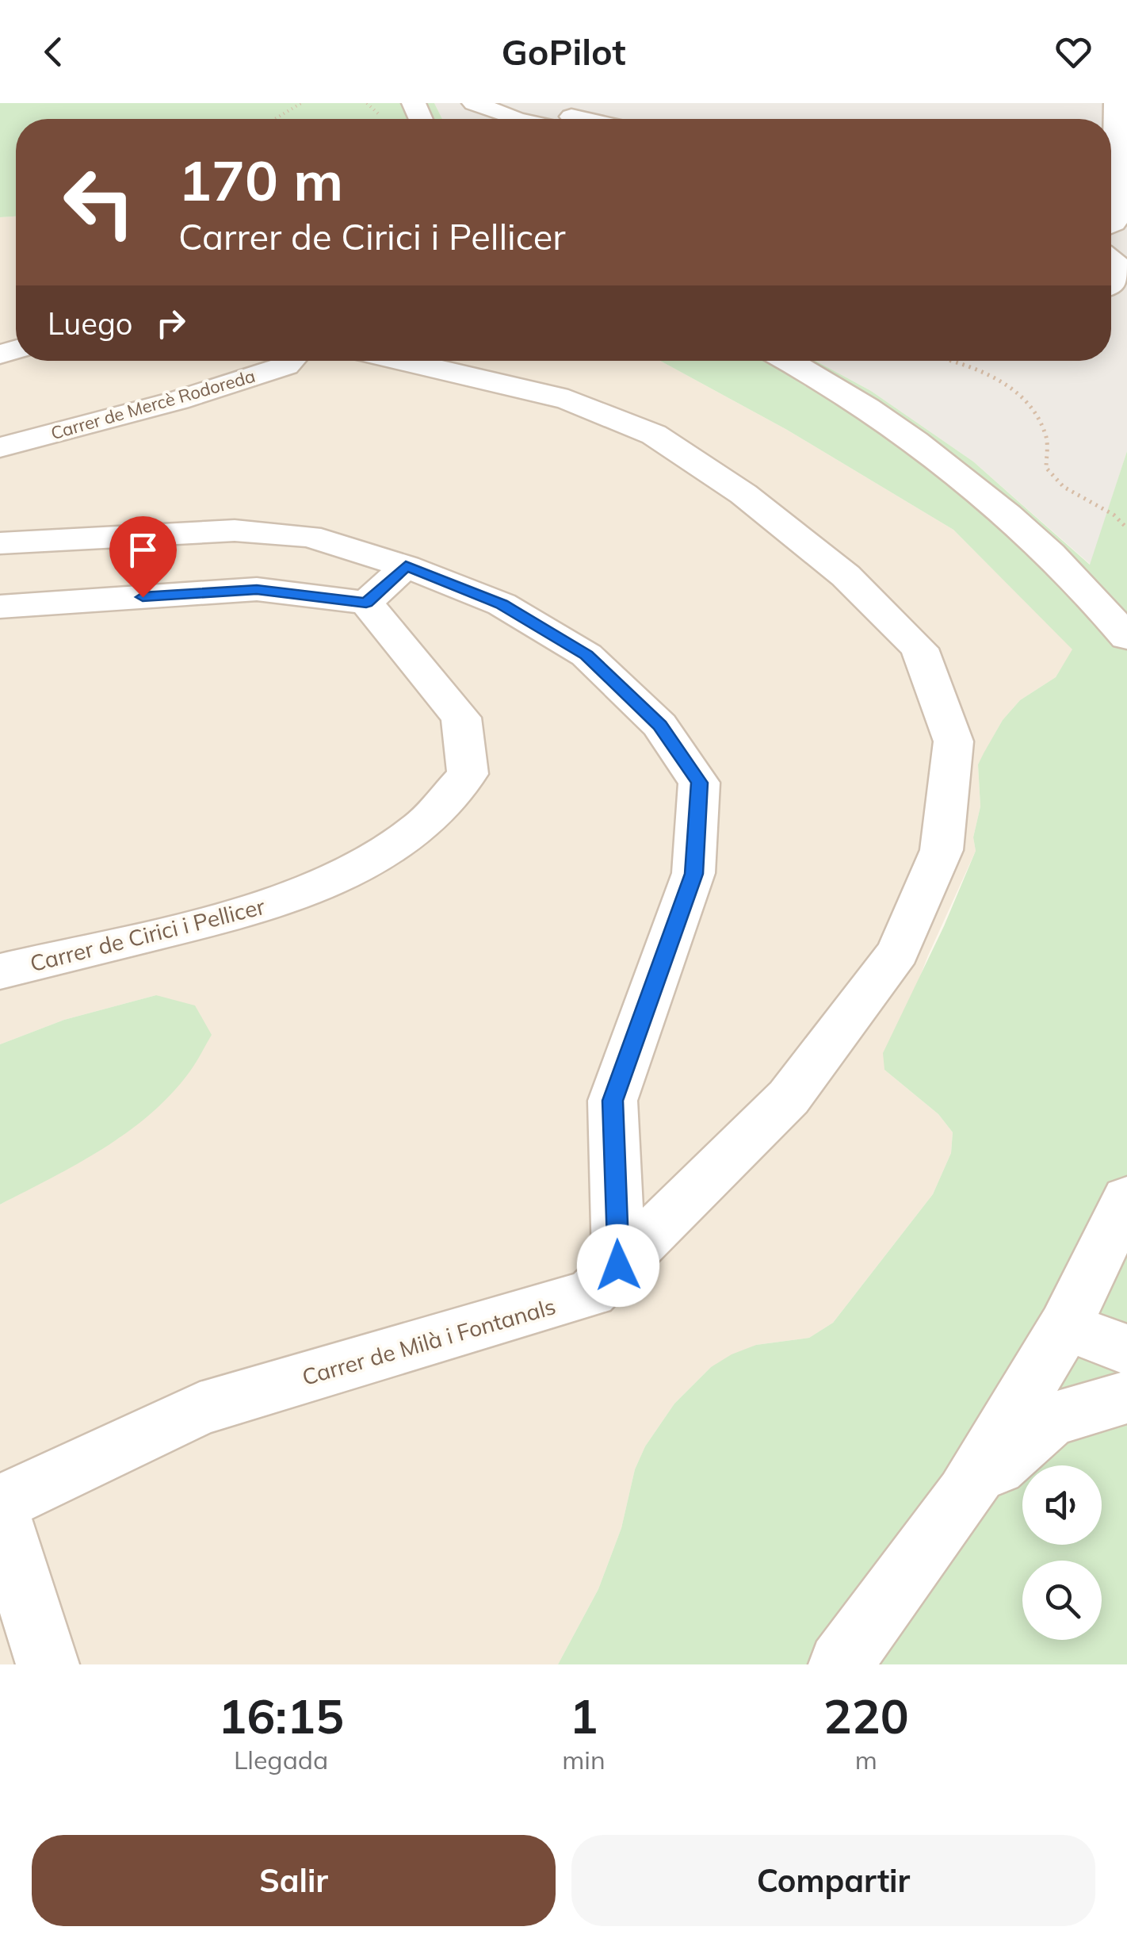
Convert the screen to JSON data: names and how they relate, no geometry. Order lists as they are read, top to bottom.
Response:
{
  "streets": {
    "street": ["Carrer de Mercè Rodoreda", "Carrer de Cirici i Pellicer", "Carrer de Milà i Fontanals"]
  },
  "page": {
    "header": "GoPilot",
    "turn": ["170 m", "Carrer de Cirici i Pellicer"],
    "then": "Luego",
    "eta": [
      "16:15",
      "Llegada",
      "1",
      "min",
      "220",
      "m"
    ],
    "buttons": ["Salir", "Compartir"]
  }
}
